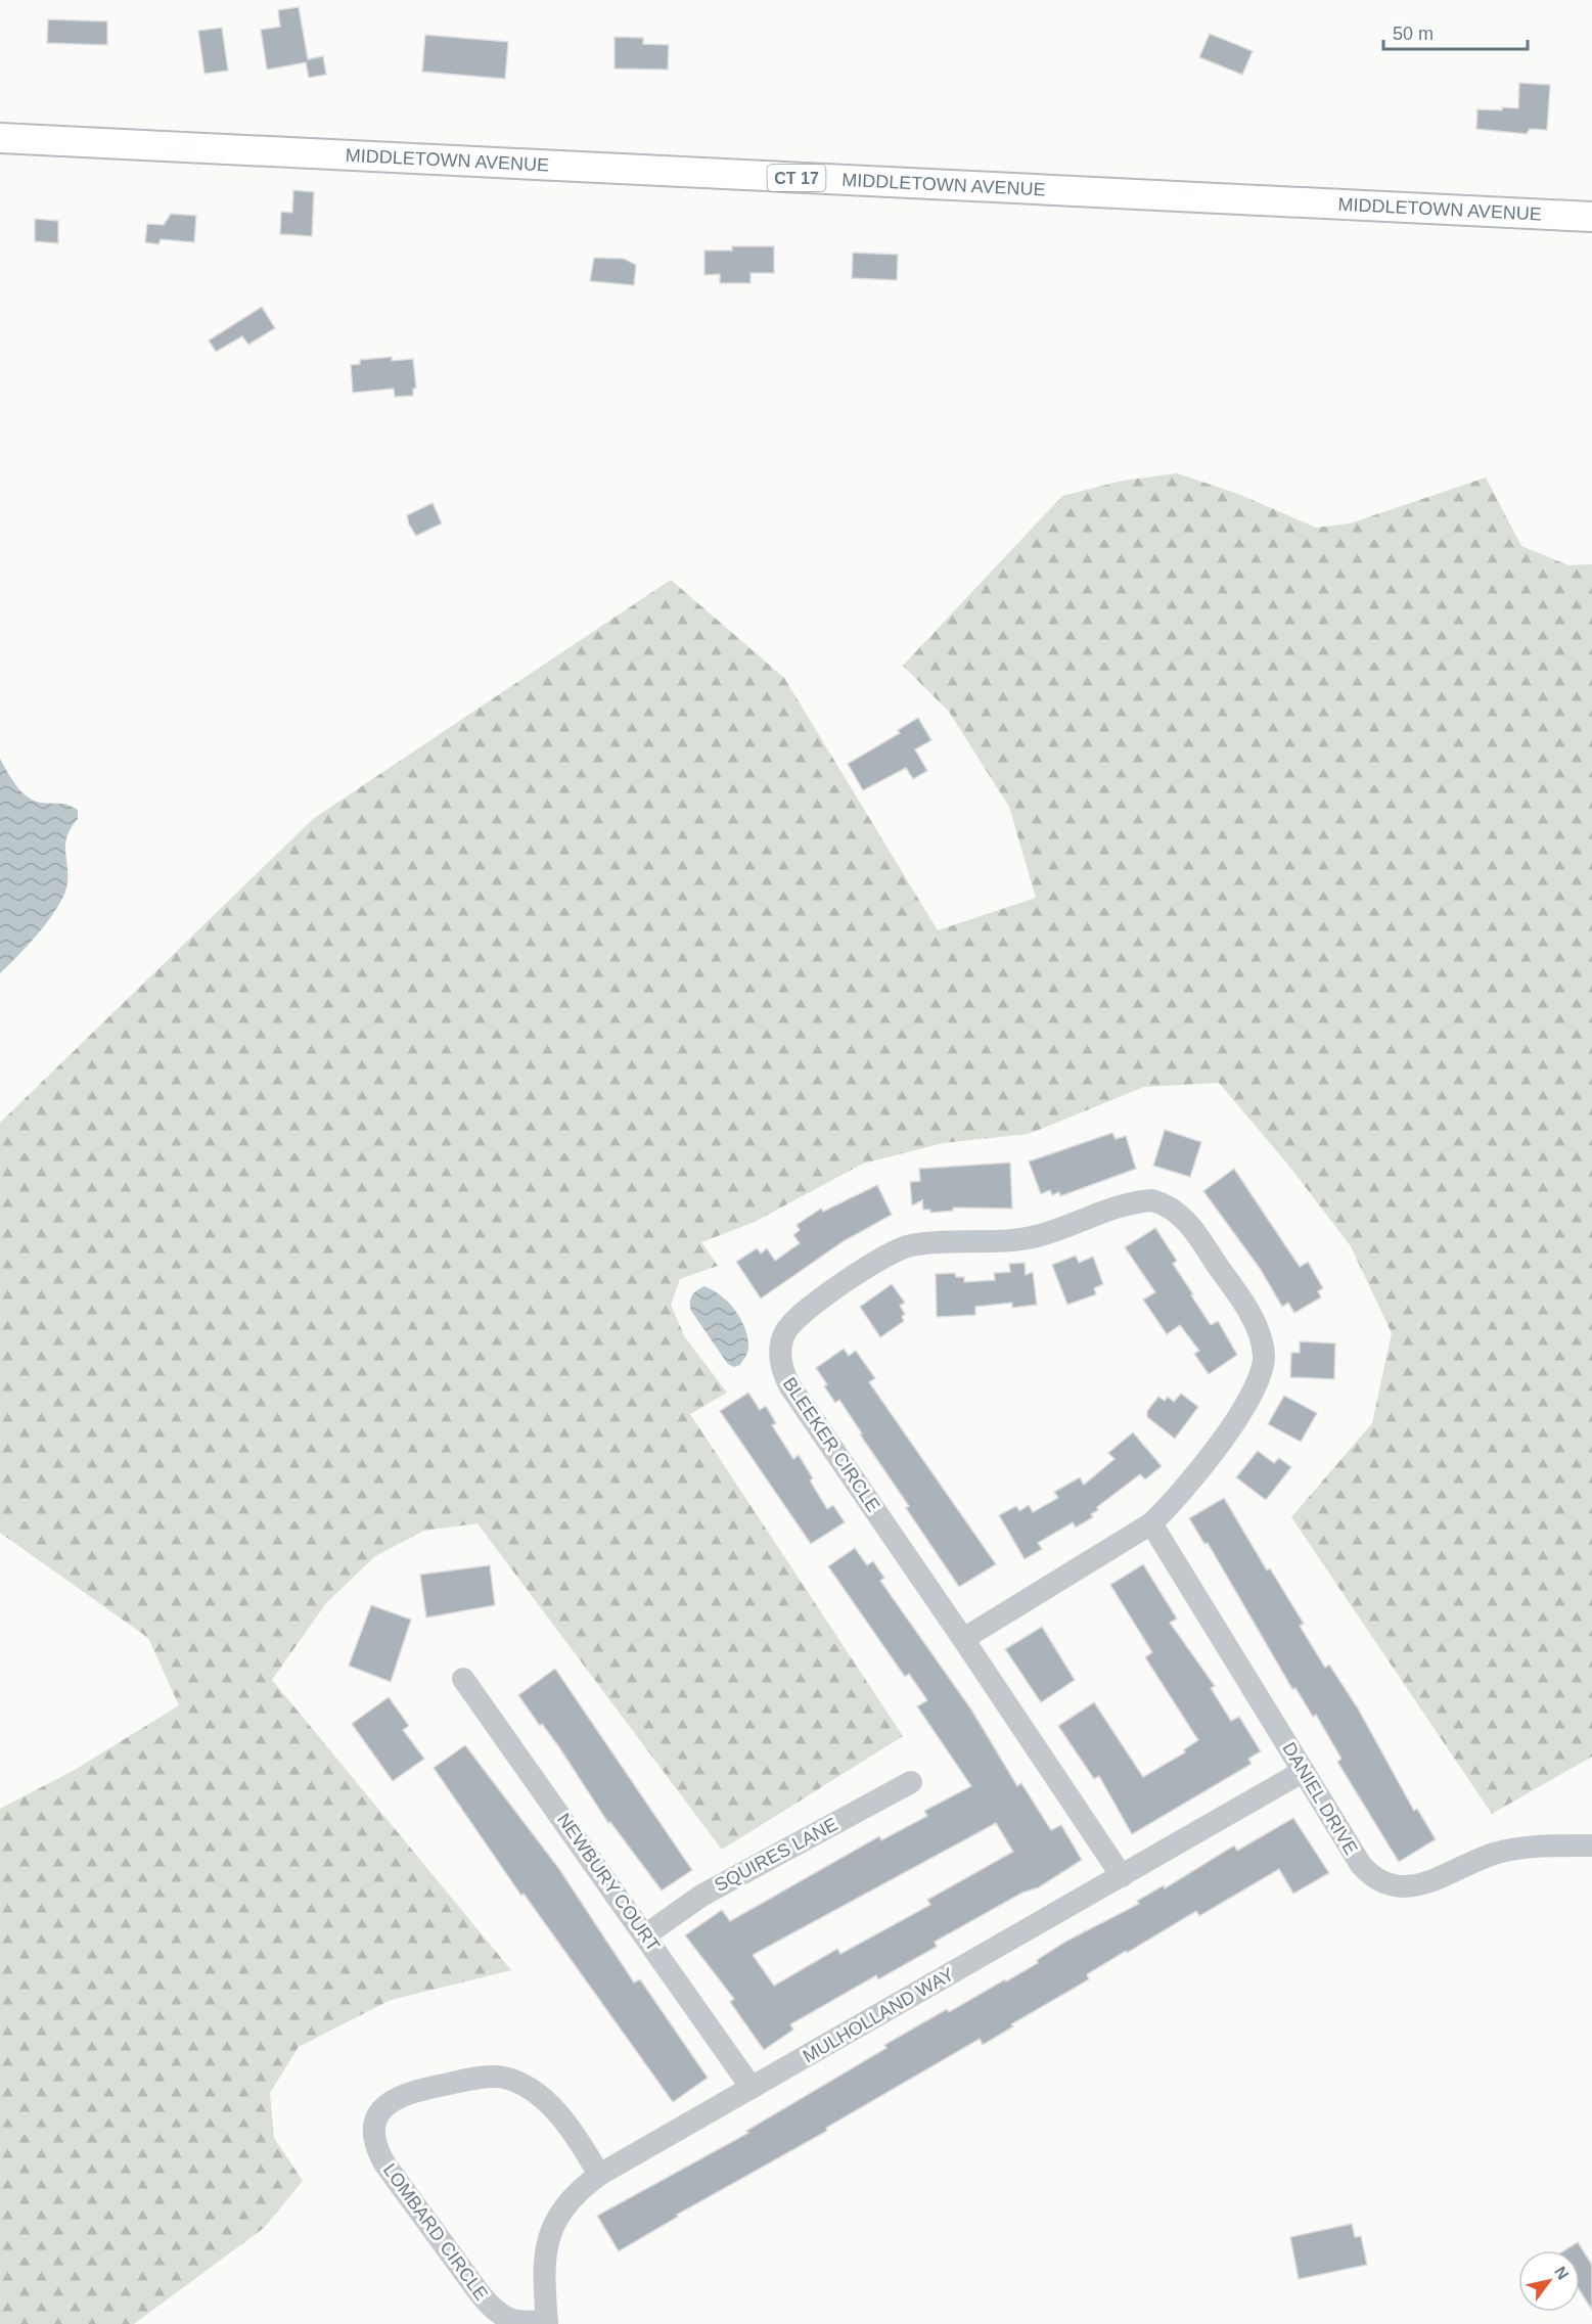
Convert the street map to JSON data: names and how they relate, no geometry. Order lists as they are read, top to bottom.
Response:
{
  "streets": {
    "main road": ["MIDDLETOWN AVENUE", "CT 17"],
    "street": [
      "BLEEKER CIRCLE",
      "DANIEL DRIVE",
      "SQUIRES LANE",
      "NEWBURY COURT",
      "MULHOLLAND WAY",
      "LOMBARD CIRCLE"
    ]
  },
  "crossings": [
    ["BLEEKER CIRCLE", "DANIEL DRIVE"],
    ["BLEEKER CIRCLE", "MULHOLLAND WAY"],
    ["DANIEL DRIVE", "MULHOLLAND WAY"],
    ["SQUIRES LANE", "NEWBURY COURT"],
    ["NEWBURY COURT", "MULHOLLAND WAY"],
    ["MULHOLLAND WAY", "LOMBARD CIRCLE"]
  ],
  "scale_bar": "50 m",
  "north": "top right"
}
